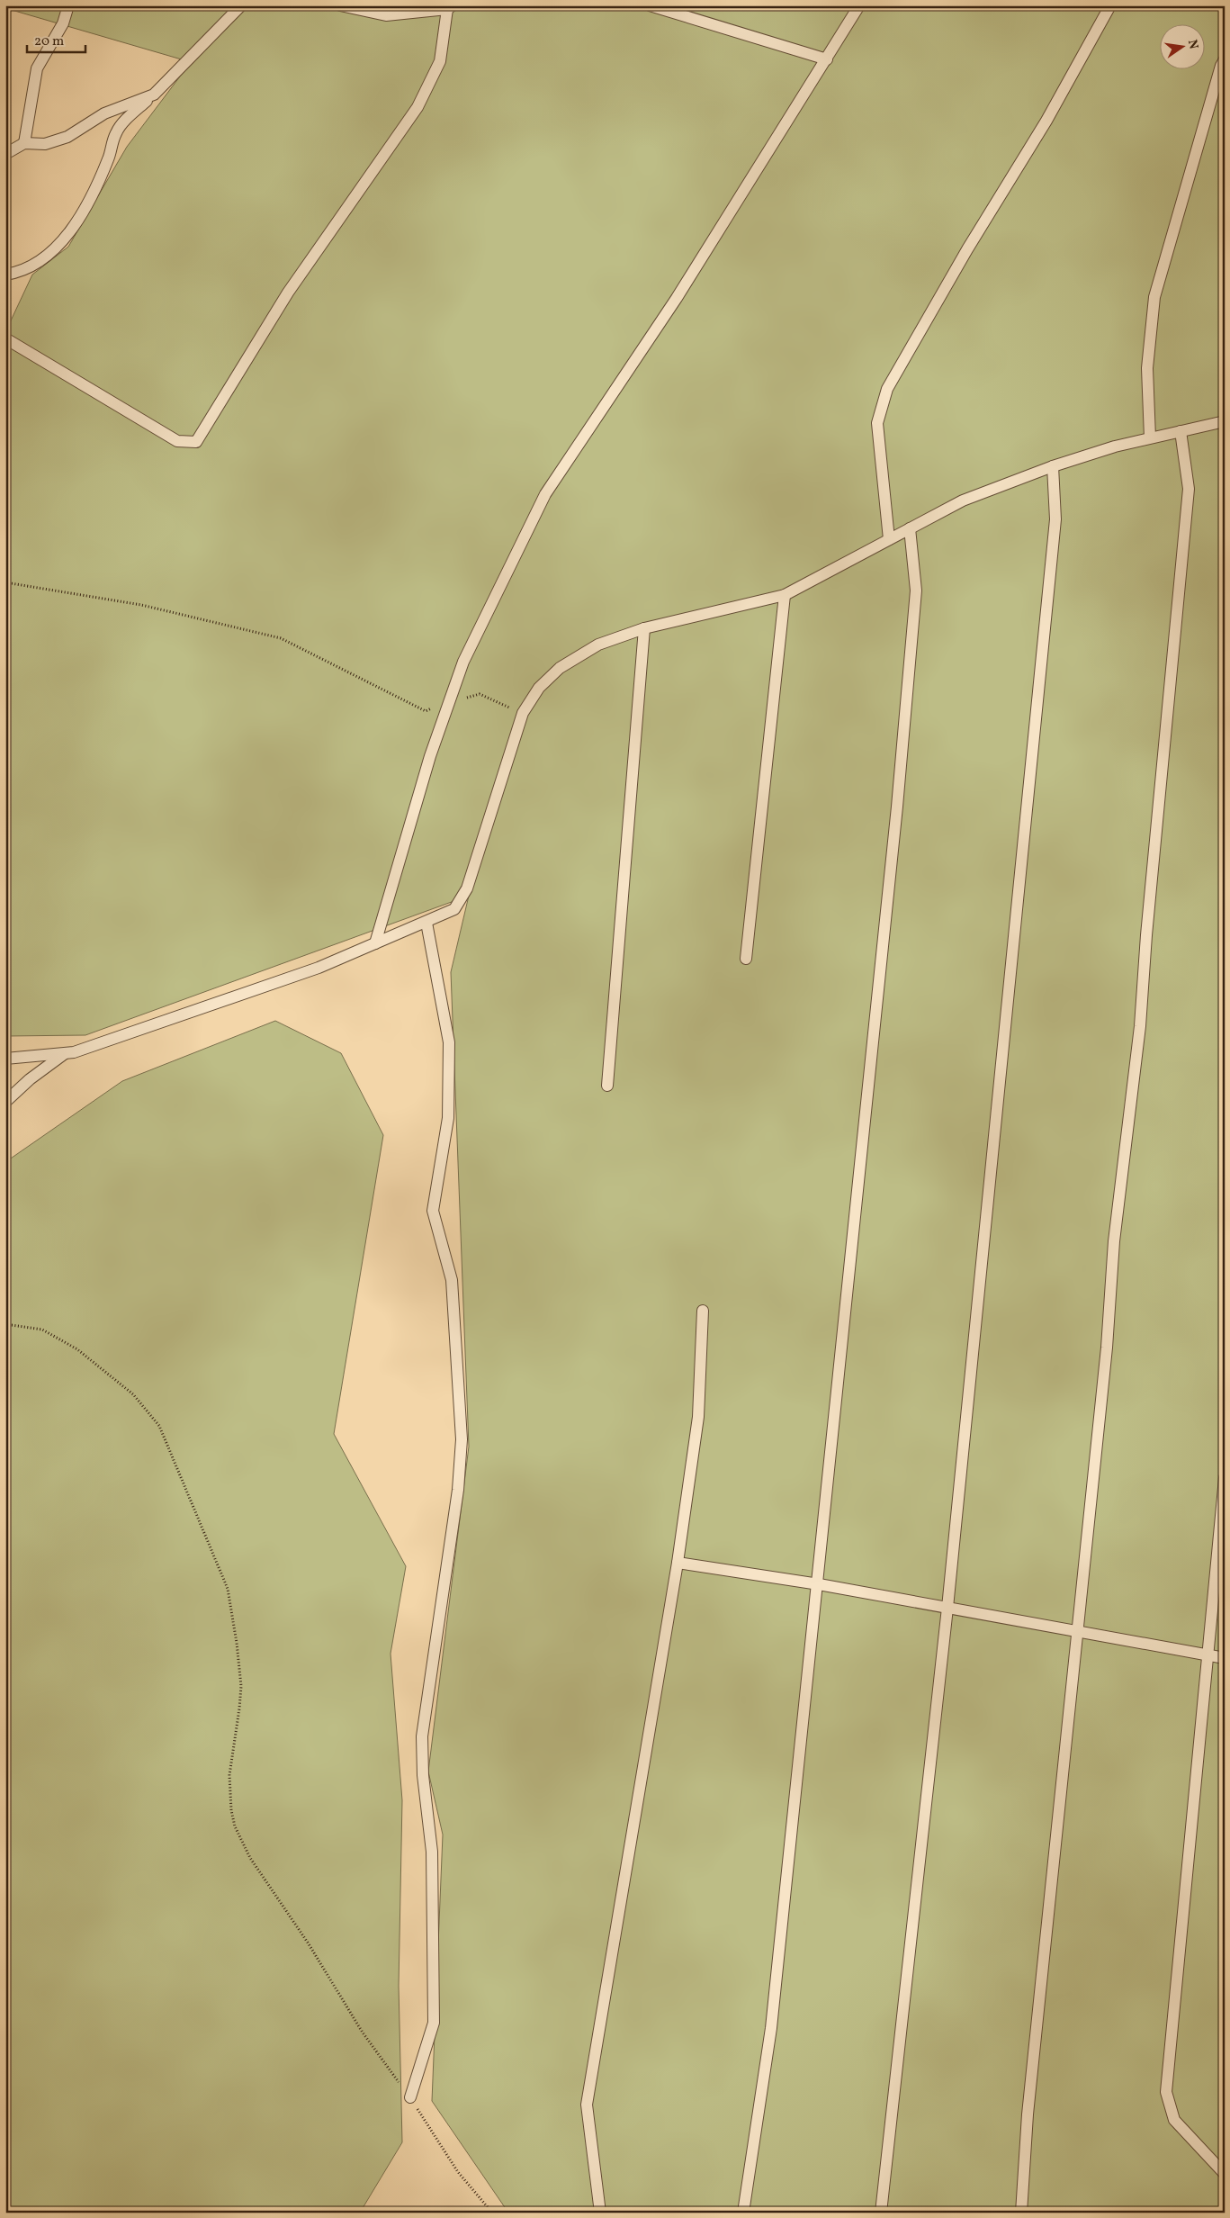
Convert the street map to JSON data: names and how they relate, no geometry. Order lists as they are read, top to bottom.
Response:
{
  "scale_bar": "20 m",
  "north": "right"
}
